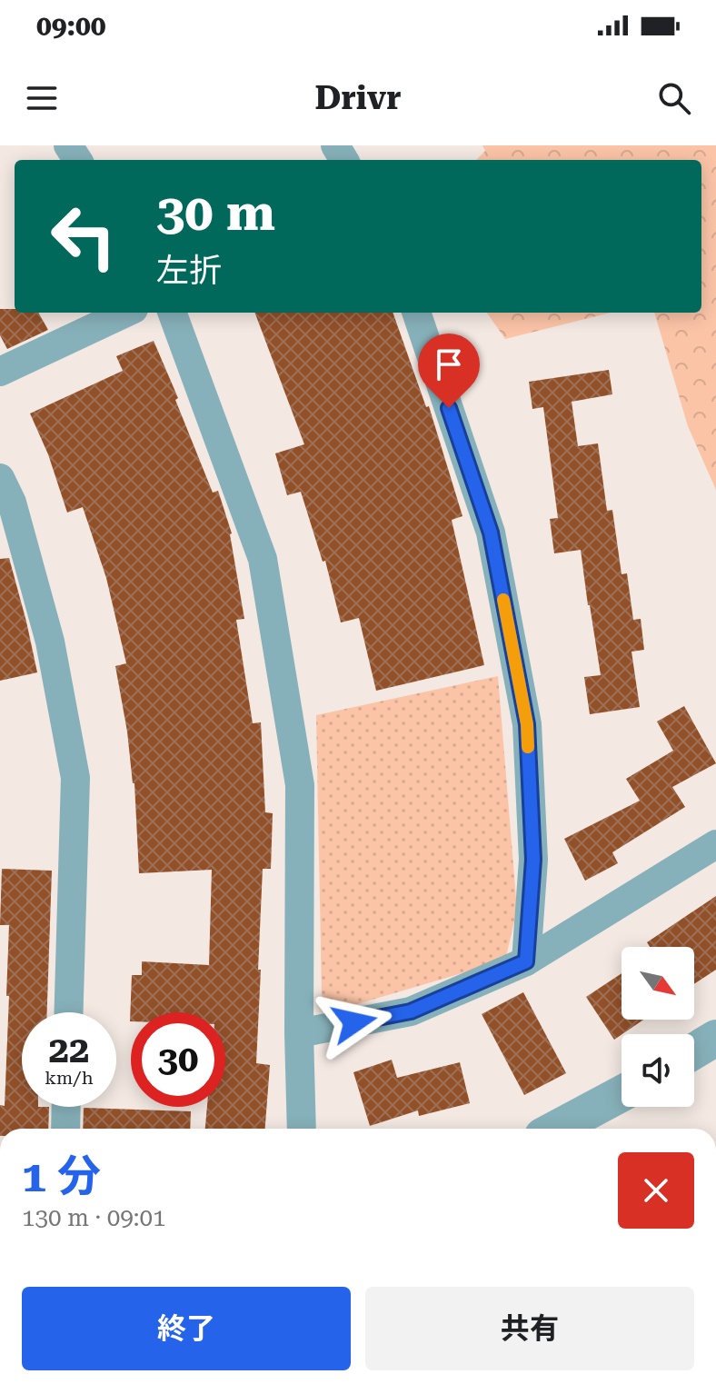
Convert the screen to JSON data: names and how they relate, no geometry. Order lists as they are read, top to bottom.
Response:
{
  "north": "bottom right",
  "page": {
    "status": "09:00",
    "header": "Drivr",
    "turn": ["30 m", "左折"],
    "speed": "22 km/h",
    "limit": "30",
    "heading": ["1 分", "130 m · 09:01"],
    "buttons": ["終了", "共有"]
  }
}
